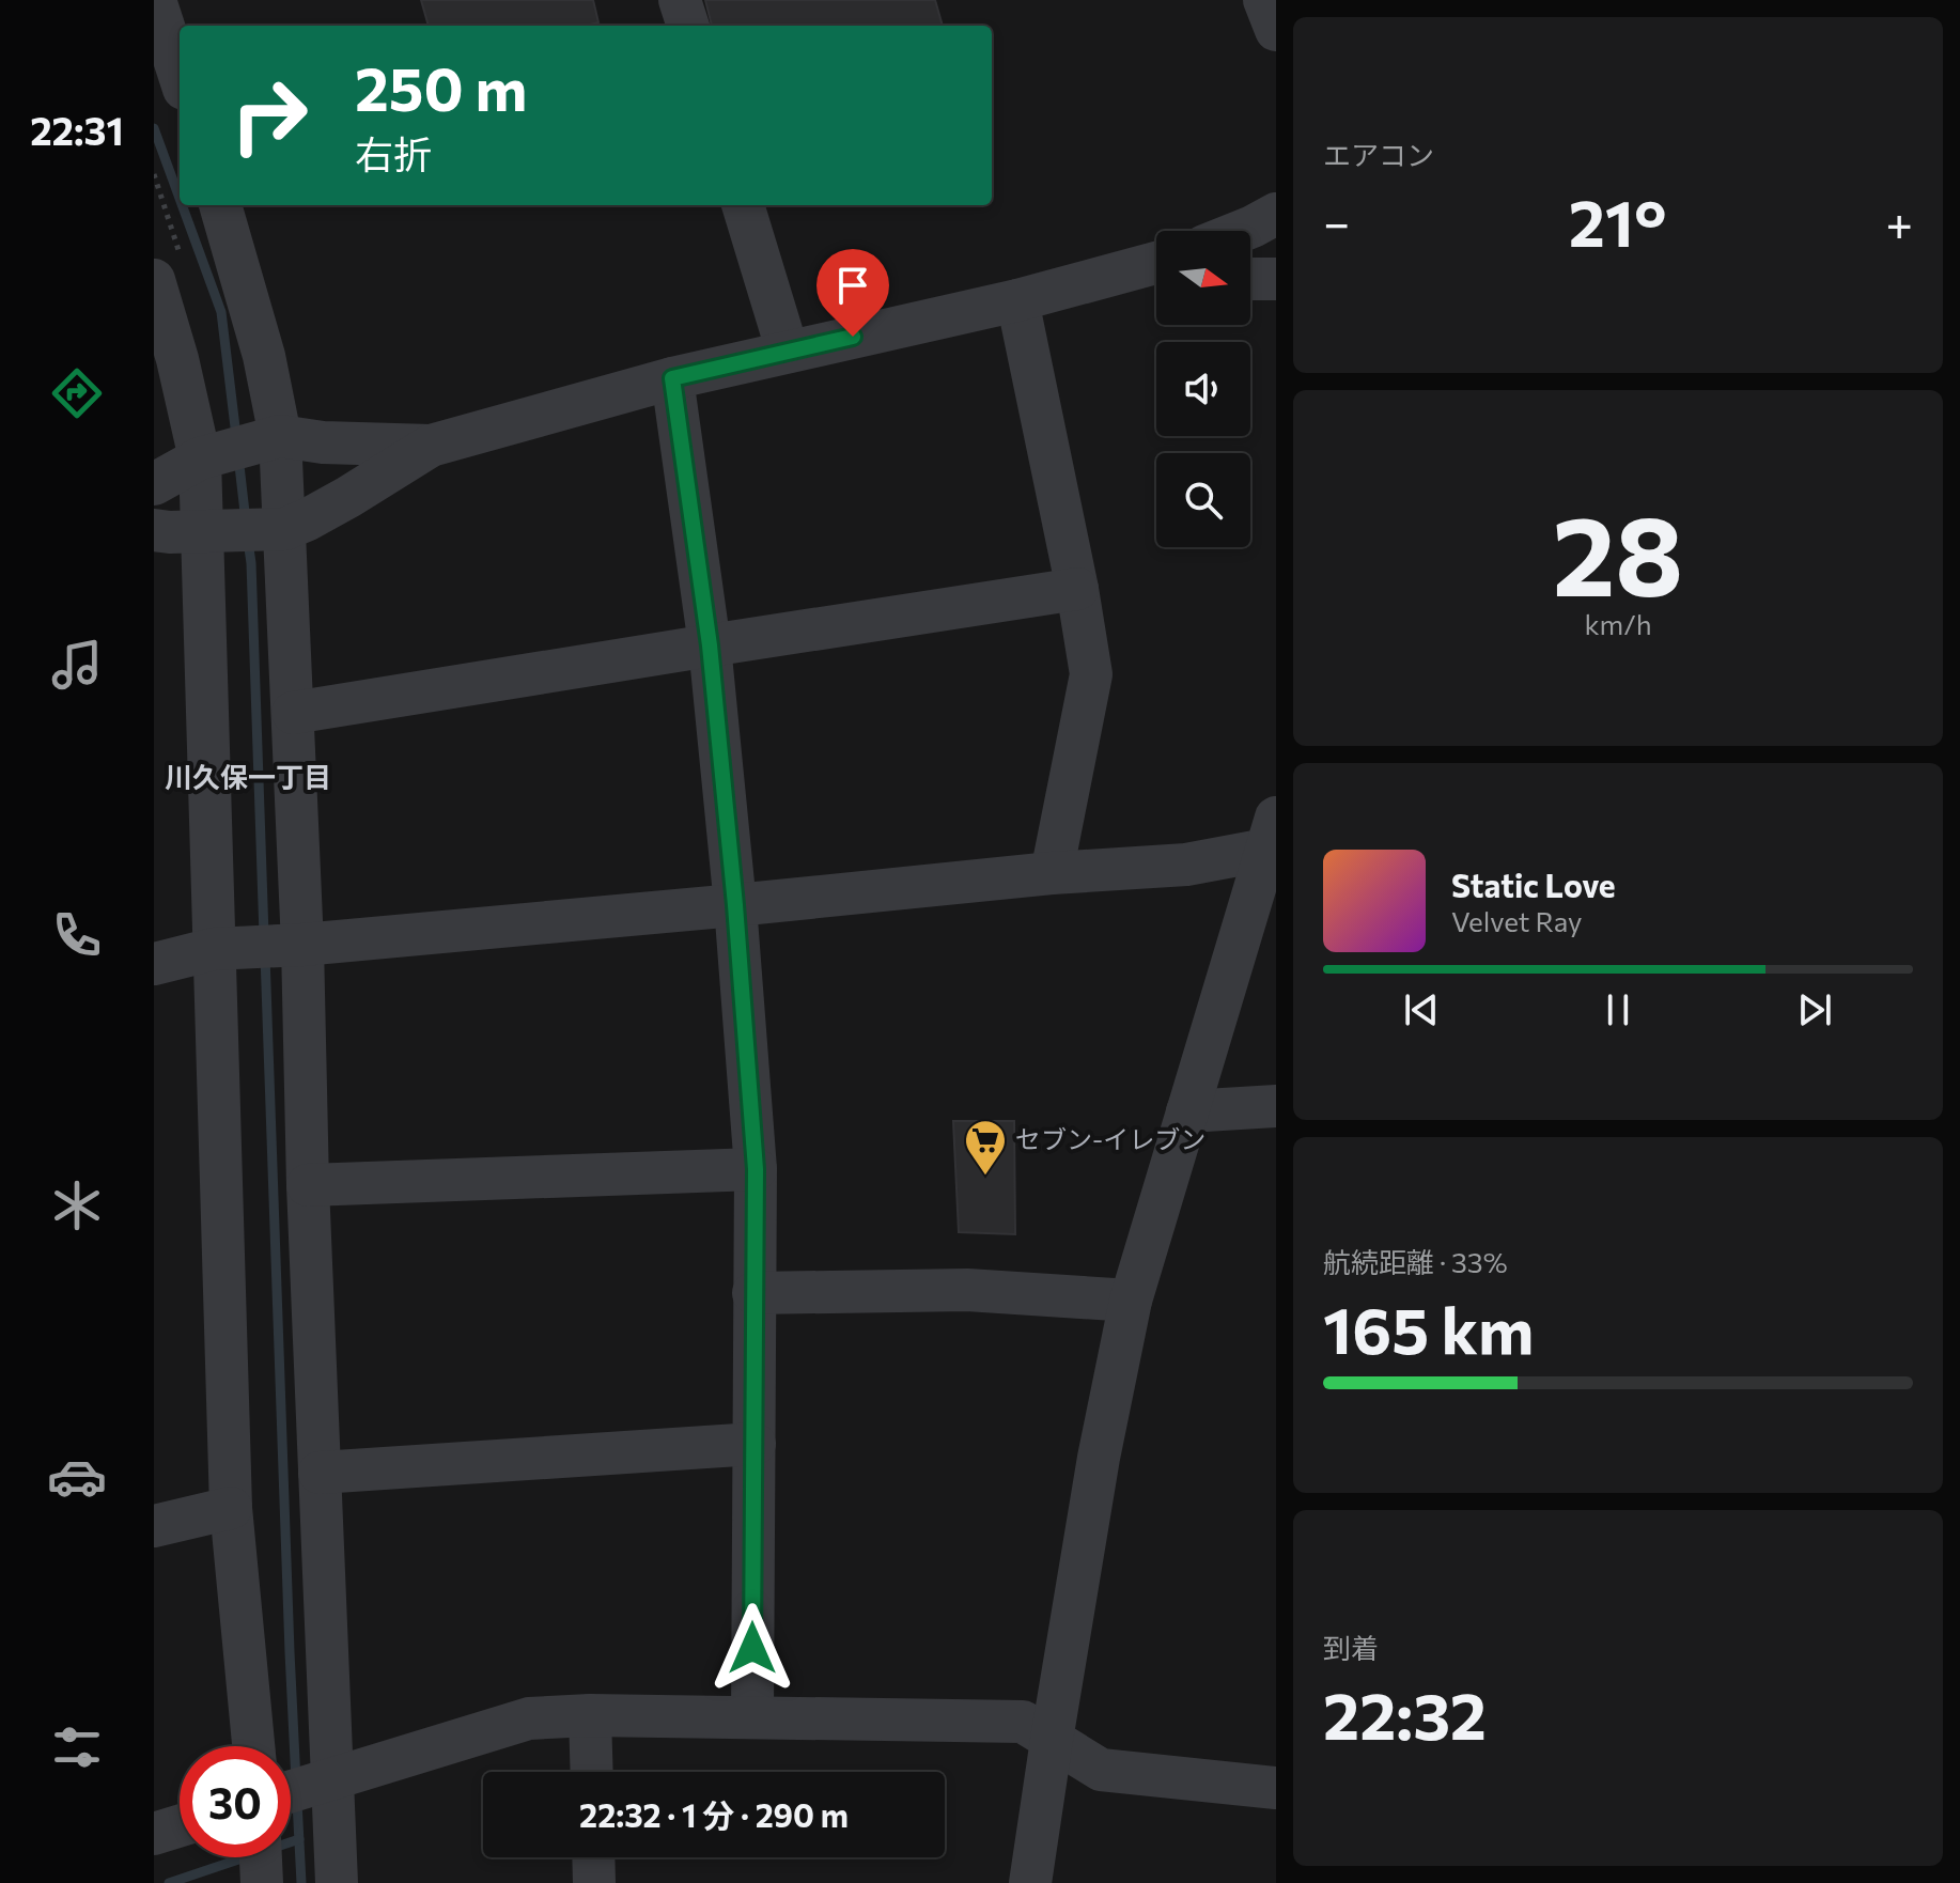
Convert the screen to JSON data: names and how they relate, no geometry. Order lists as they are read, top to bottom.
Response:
{
  "districts": ["川久保一丁目"],
  "places": {
    "supermarket": ["セブン-イレブン"]
  },
  "north": "right",
  "page": {
    "tabs": "22:31",
    "tile": [
      "エアコン",
      ["28", "km/h"],
      ["航続距離 · 33%", "165 km"],
      ["到着", "22:32"]
    ],
    "turn": ["250 m", "右折"],
    "heat": ["−", "21°", "+"],
    "song": ["Static Love", "Velvet Ray"],
    "limit": "30",
    "trip": "22:32 · 1 分 · 290 m"
  }
}
